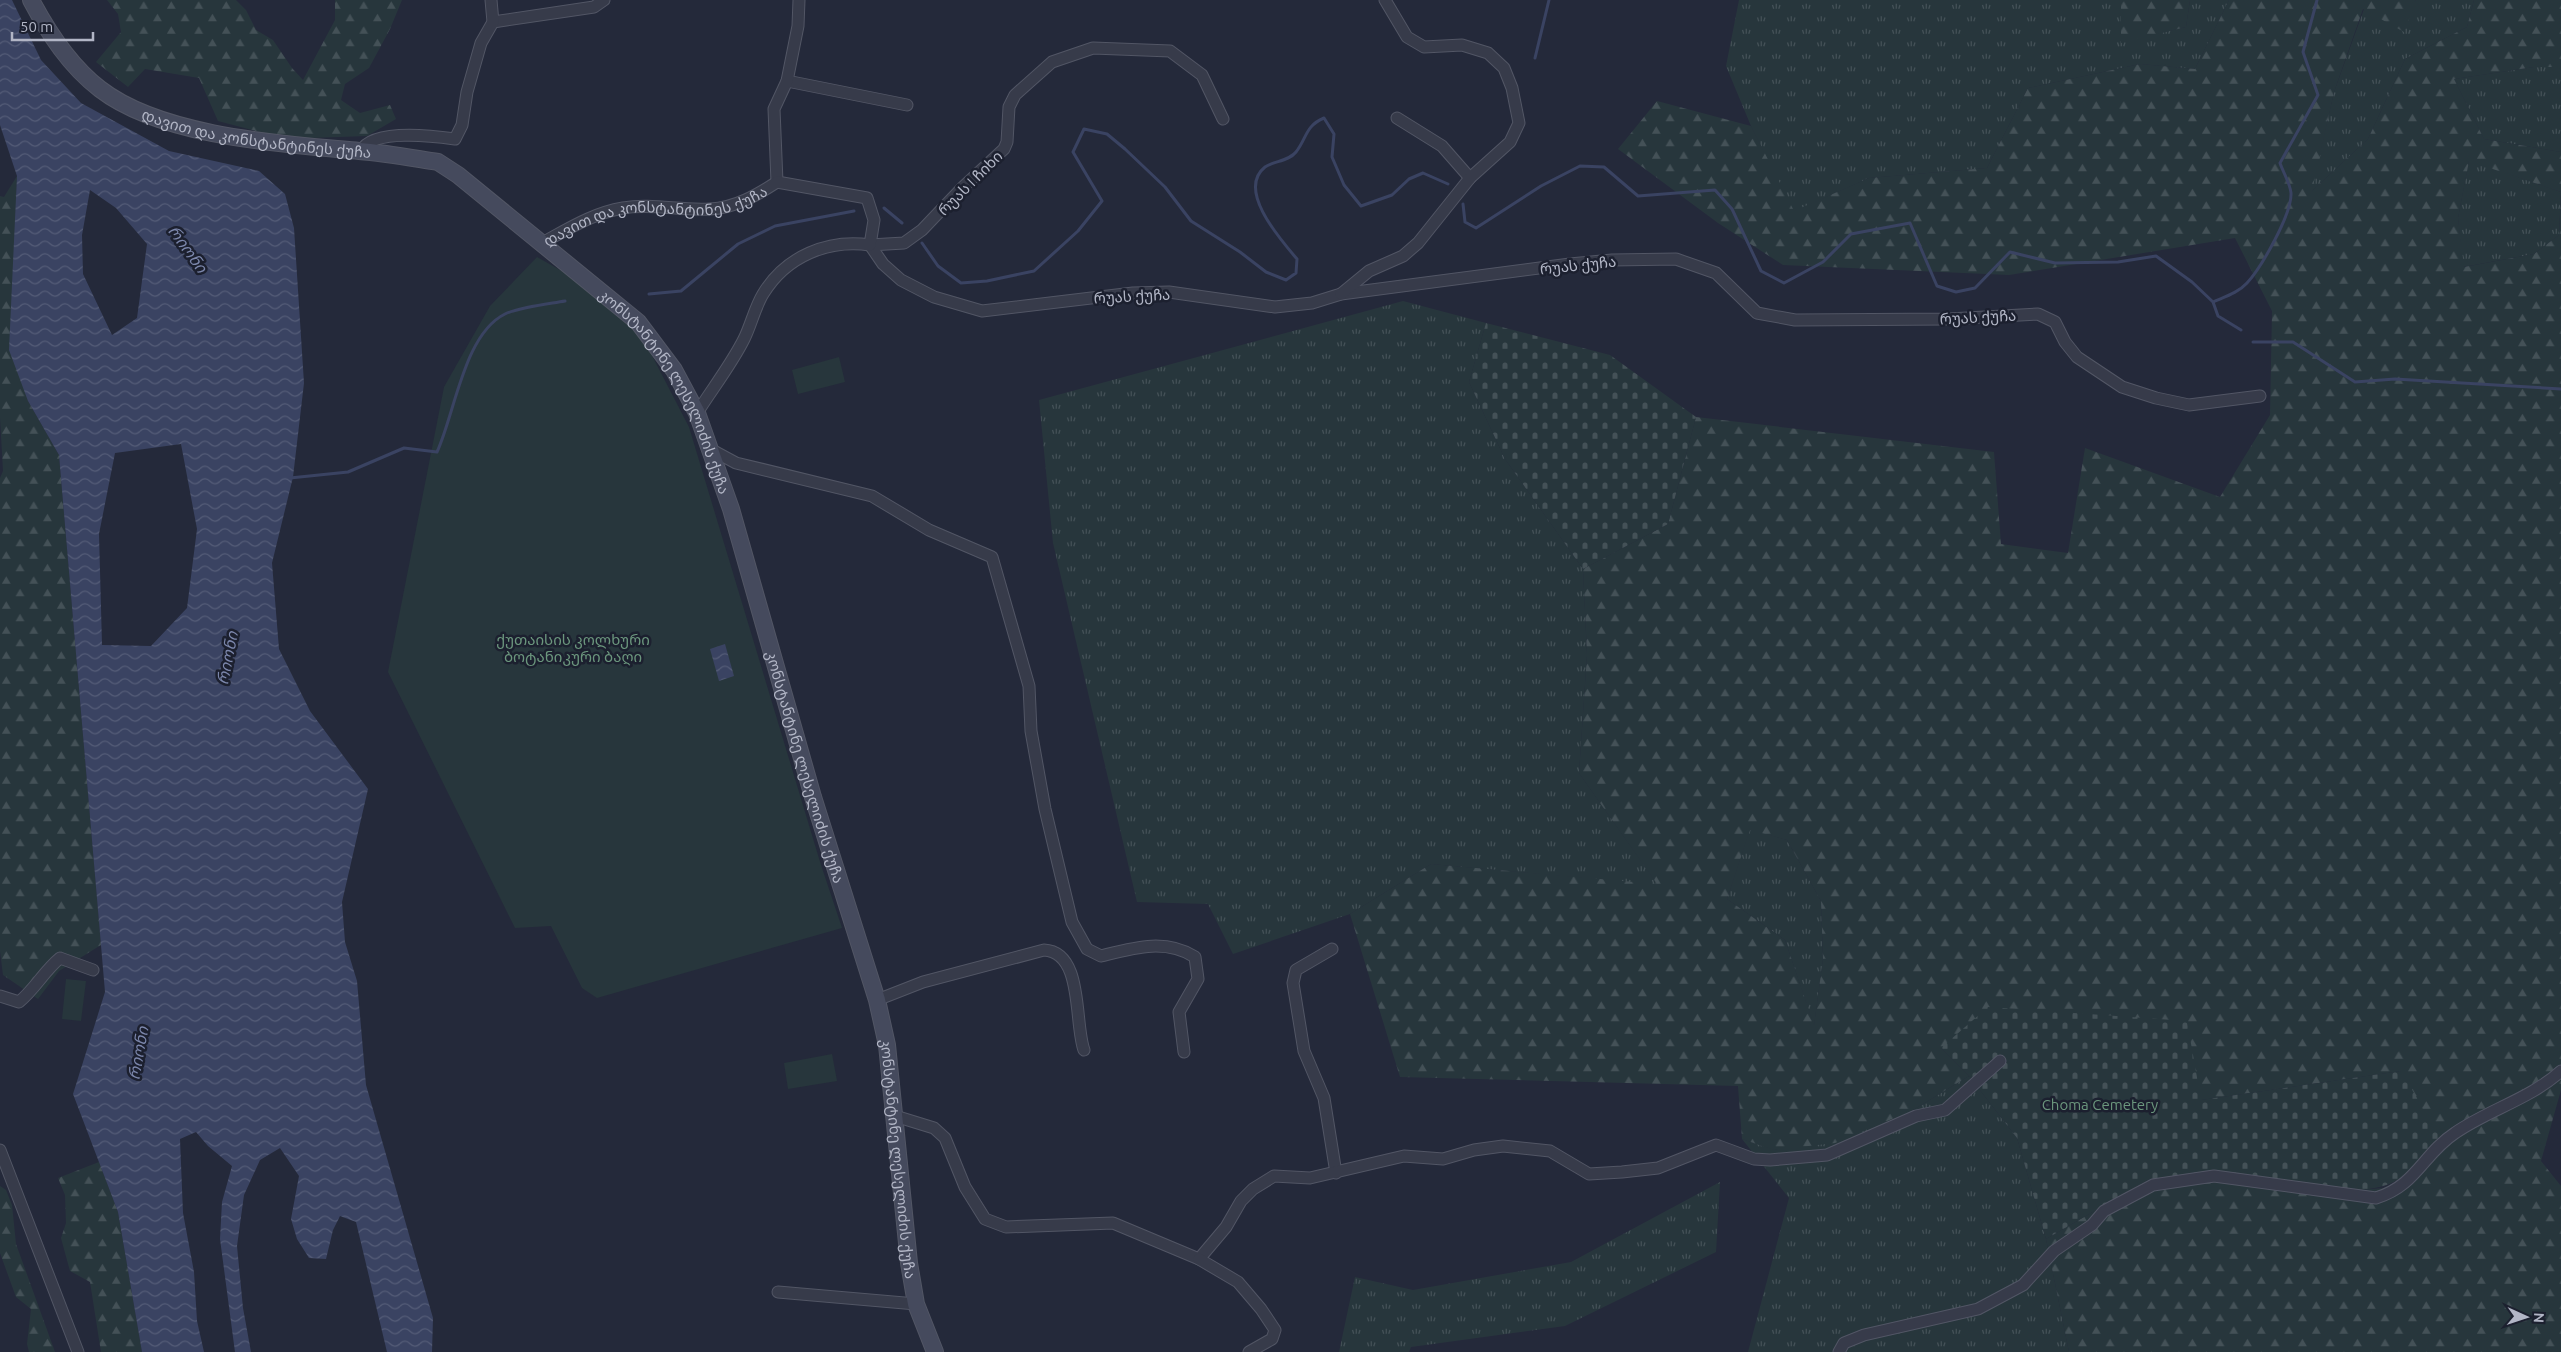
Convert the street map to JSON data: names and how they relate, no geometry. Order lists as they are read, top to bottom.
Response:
{
  "streets": {
    "main road": ["დავით და კონსტანტინეს ქუჩა", "კონსტანტინე ლესელიძის ქუჩა"],
    "street": ["რუას I ჩიხი", "რუას ქუჩა"]
  },
  "crossings": [
    ["დავით და კონსტანტინეს ქუჩა", "რუას I ჩიხი"],
    ["დავით და კონსტანტინეს ქუჩა", "რუას ქუჩა"],
    ["დავით და კონსტანტინეს ქუჩა", "კონსტანტინე ლესელიძის ქუჩა"],
    ["რუას I ჩიხი", "რუას ქუჩა"]
  ],
  "water": ["რიონი"],
  "parks": ["ქუთაისის კოლხური ბოტანიკური ბაღი", "Choma Cemetery"],
  "scale_bar": "50 m",
  "north": "right"
}
